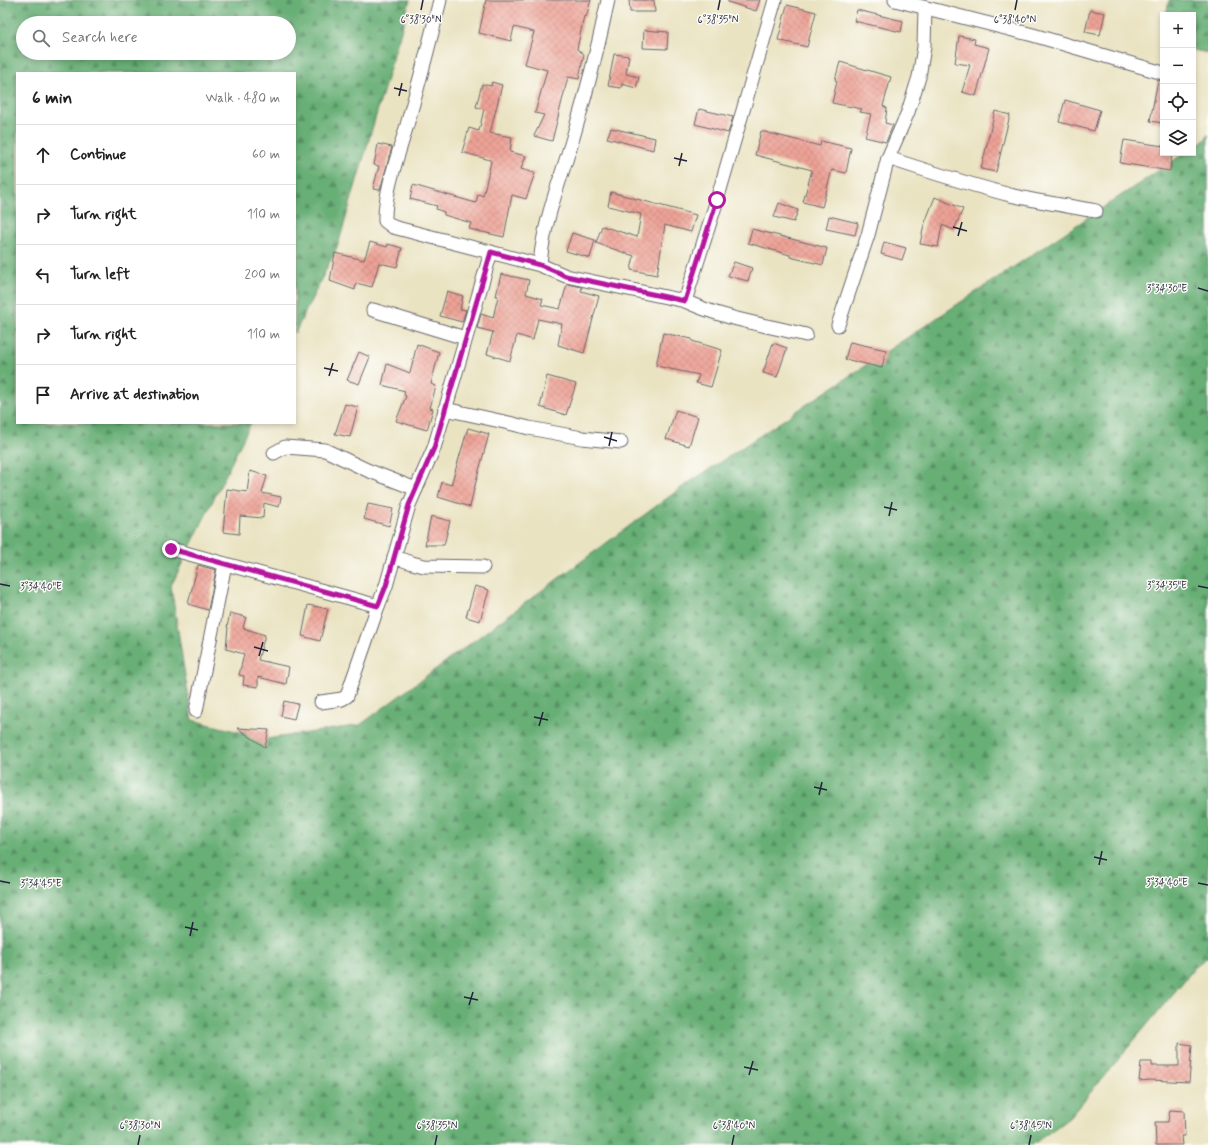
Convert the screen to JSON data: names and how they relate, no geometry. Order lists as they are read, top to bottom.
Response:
{
  "page": {
    "map_buttons": ["+", "−"],
    "search": "Search here",
    "heading": ["6 min", "Walk · 480 m"],
    "list": [
      ["Continue", "60 m"],
      ["Turn right", "110 m"],
      ["Turn left", "200 m"],
      ["Turn right", "110 m"],
      "Arrive at destination"
    ]
  },
  "coordinates": [
    "6°38'30\"N",
    "6°38'35\"N",
    "6°38'40\"N",
    "3°34'30\"E",
    "3°34'35\"E",
    "3°34'40\"E",
    "3°34'45\"E",
    "6°38'45\"N"
  ]
}
